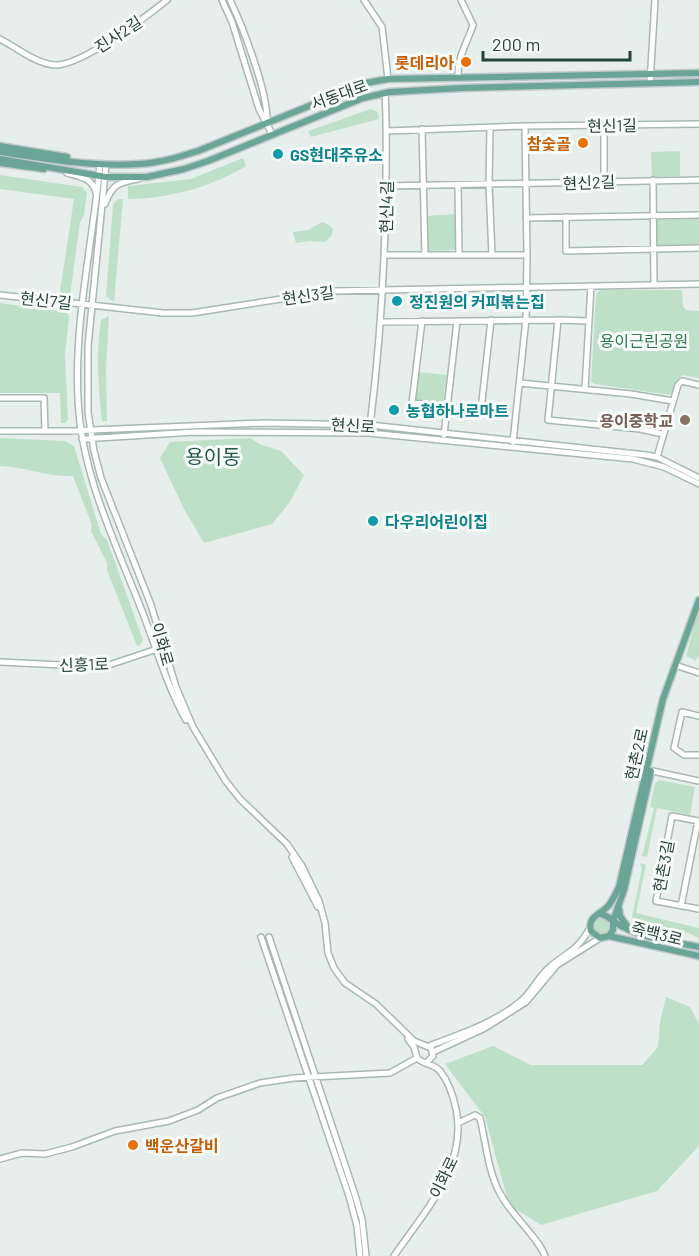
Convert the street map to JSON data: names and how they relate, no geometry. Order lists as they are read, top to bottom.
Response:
{
  "streets": {
    "main road": ["서동대로", "현촌2로", "죽백3로"],
    "street": [
      "진사2길",
      "현신1길",
      "현신2길",
      "현신4길",
      "현신3길",
      "현신7길",
      "현신로",
      "이화로",
      "신흥1로",
      "현촌3길"
    ]
  },
  "crossings": [
    ["서동대로", "현신4길"],
    ["서동대로", "이화로"],
    ["현신1길", "현신4길"],
    ["현신2길", "현신4길"],
    ["현신4길", "현신3길"],
    ["현신4길", "현신로"],
    ["현신3길", "현신7길"],
    ["현신3길", "이화로"],
    ["현신7길", "이화로"],
    ["현신로", "이화로"],
    ["이화로", "신흥1로"],
    ["현촌2로", "죽백3로"]
  ],
  "districts": ["용이동"],
  "parks": ["용이근린공원"],
  "places": [
    "롯데리아",
    "참숯골",
    "GS현대주유소",
    "정진원의 커피볶는집",
    "농협하나로마트",
    "용이중학교",
    "다우리어린이집",
    "백운산갈비"
  ],
  "scale_bar": "200 m"
}
